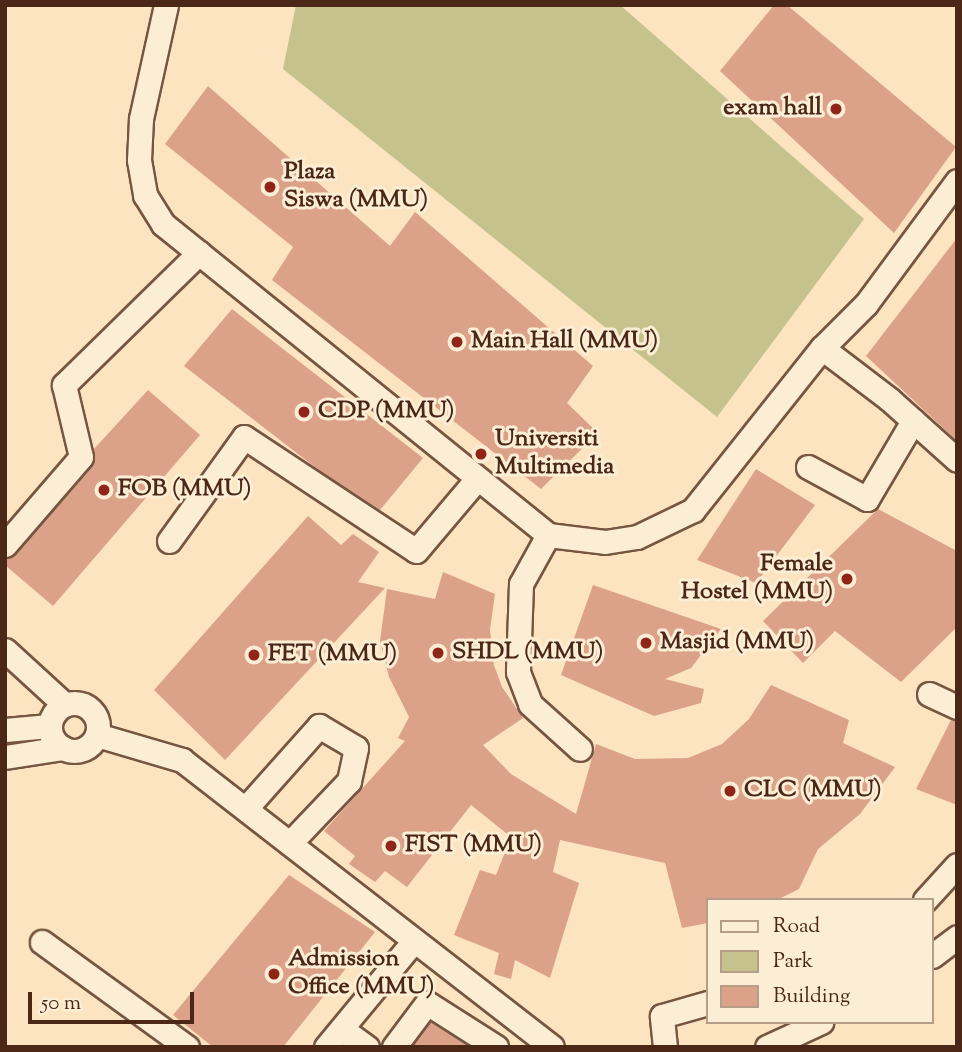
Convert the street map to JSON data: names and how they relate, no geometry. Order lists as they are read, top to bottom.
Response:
{
  "places": [
    "exam hall",
    "Plaza Siswa (MMU)",
    "Main Hall (MMU)",
    "CDP (MMU)",
    "Universiti Multimedia",
    "FOB (MMU)",
    "Female Hostel (MMU)",
    "Masjid (MMU)",
    "SHDL (MMU)",
    "FET (MMU)",
    "CLC (MMU)",
    "FIST (MMU)",
    "Admission Office (MMU)"
  ],
  "legend": ["Road", "Park", "Building"],
  "scale_bar": "50 m"
}
